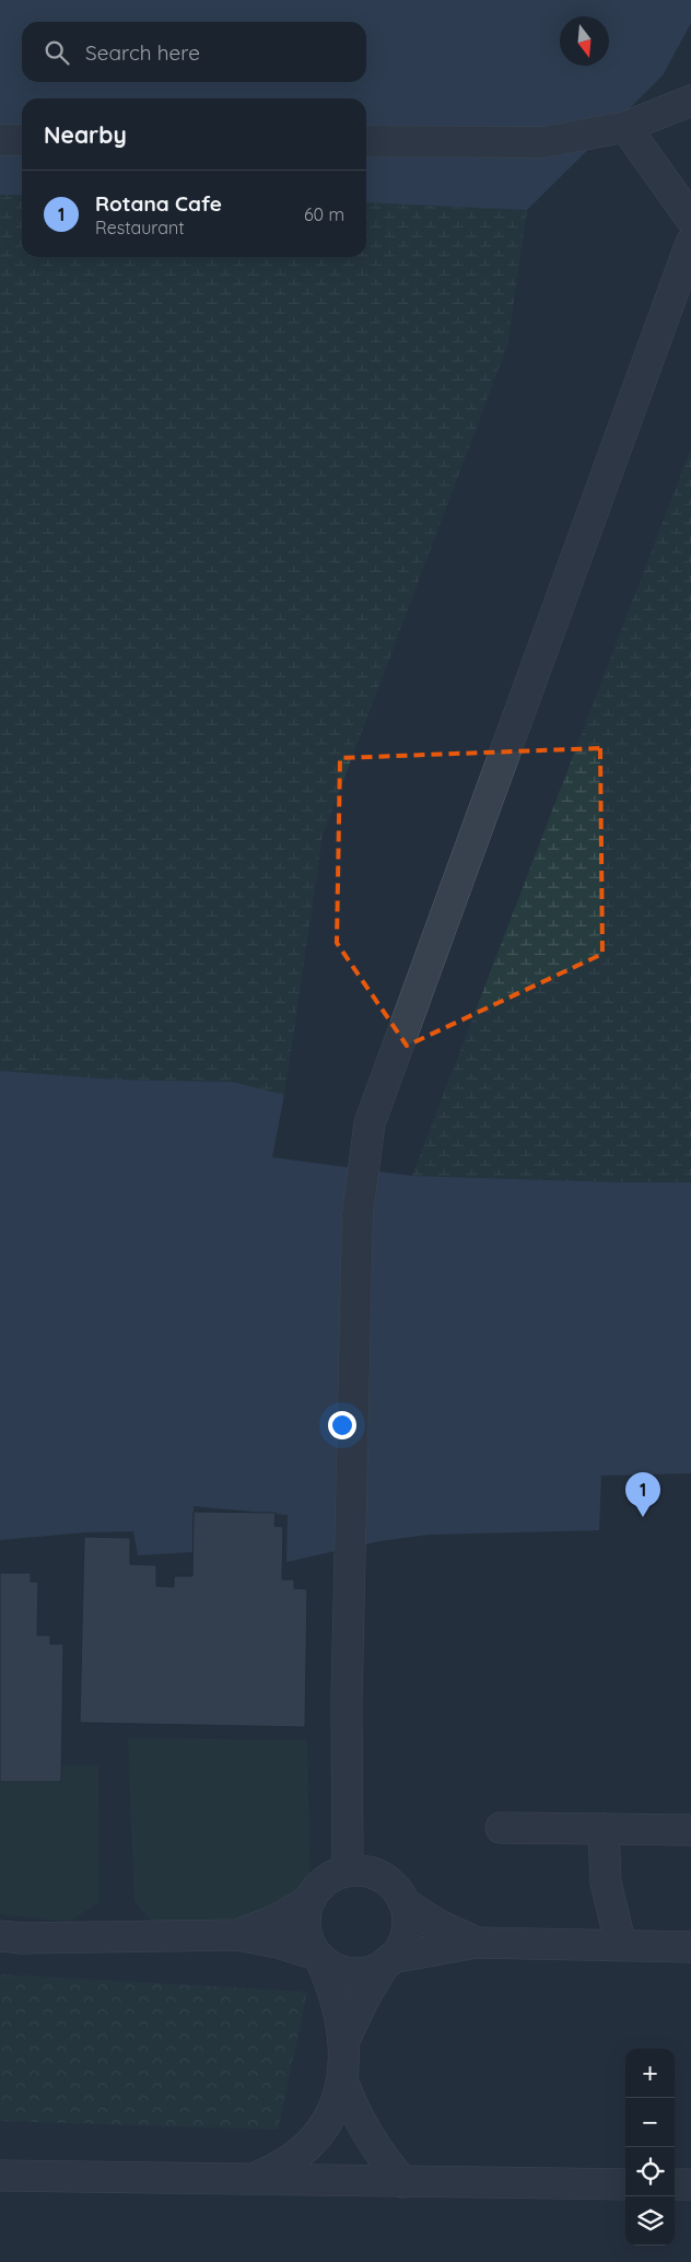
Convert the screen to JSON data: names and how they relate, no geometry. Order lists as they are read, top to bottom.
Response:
{
  "north": "bottom",
  "page": {
    "search": "Search here",
    "heading": "Nearby",
    "list": [
      {
        "mark": "1",
        "name": "Rotana Cafe",
        "note": "Restaurant",
        "value": "60 m"
      }
    ],
    "pins": "1",
    "map_buttons": ["+", "−"]
  }
}
